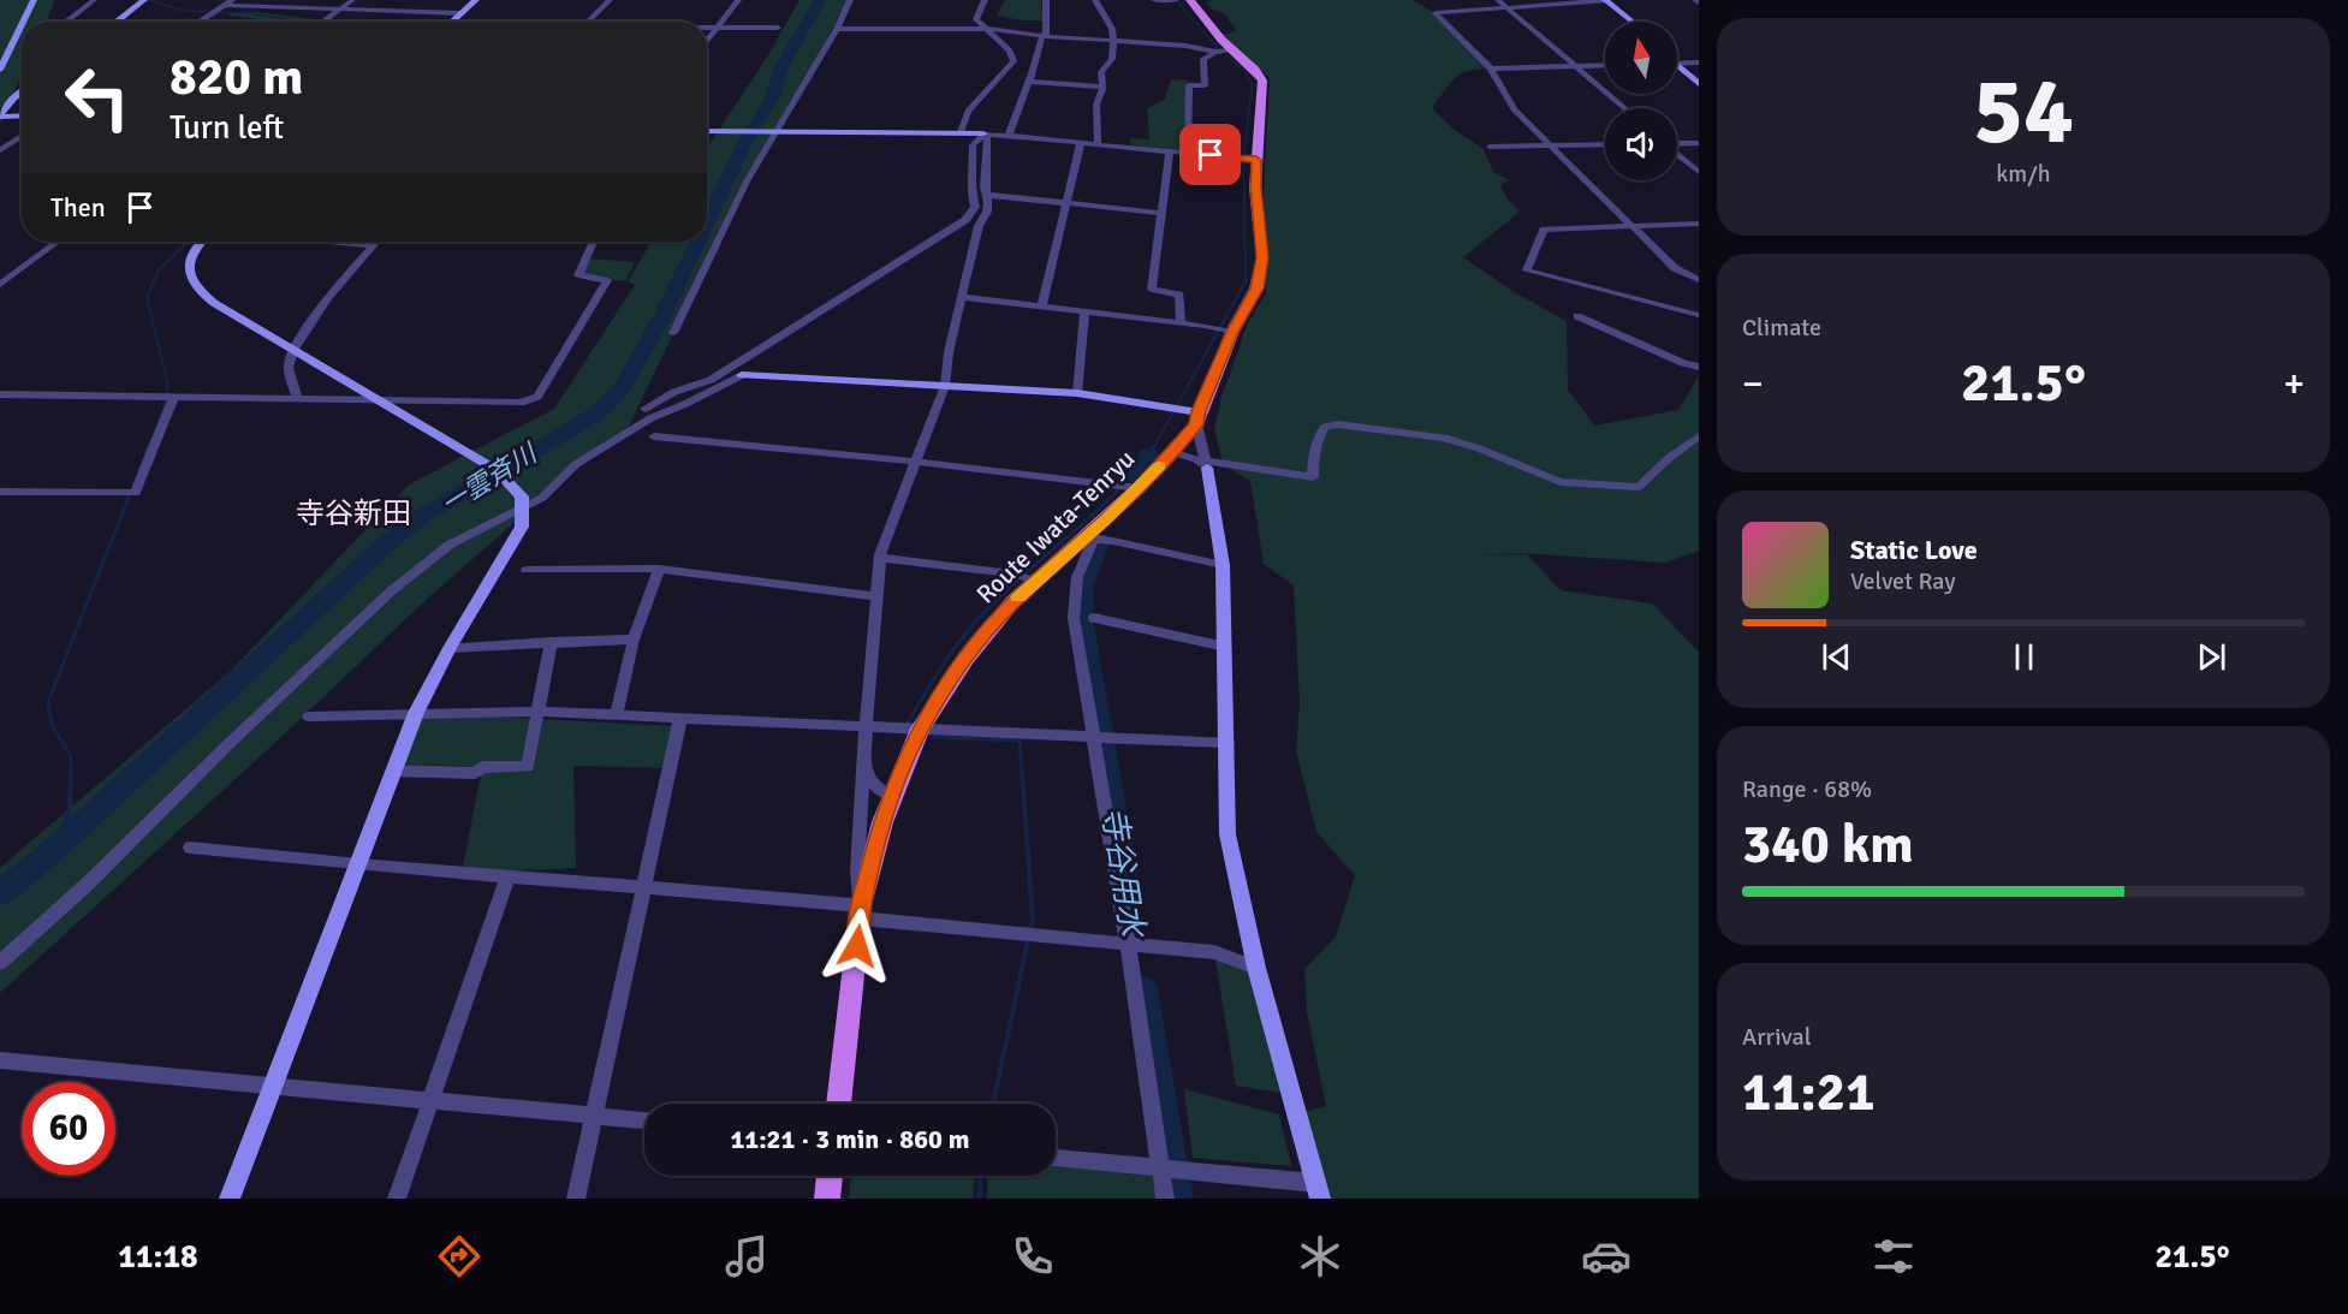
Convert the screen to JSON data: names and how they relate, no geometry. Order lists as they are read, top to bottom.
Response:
{
  "streets": {
    "main road": ["Route Iwata-Tenryu"]
  },
  "districts": ["寺谷新田"],
  "water": ["一雲斉川", "寺谷用水"],
  "north": "top",
  "page": {
    "tile": [
      ["54", "km/h"],
      "Climate",
      ["Range · 68%", "340 km"],
      ["Arrival", "11:21"]
    ],
    "turn": ["820 m", "Turn left"],
    "then": "Then",
    "heat": ["−", "21.5°", "+"],
    "song": ["Static Love", "Velvet Ray"],
    "limit": "60",
    "trip": "11:21 · 3 min · 860 m",
    "tabs": ["11:18", "21.5°"]
  }
}
